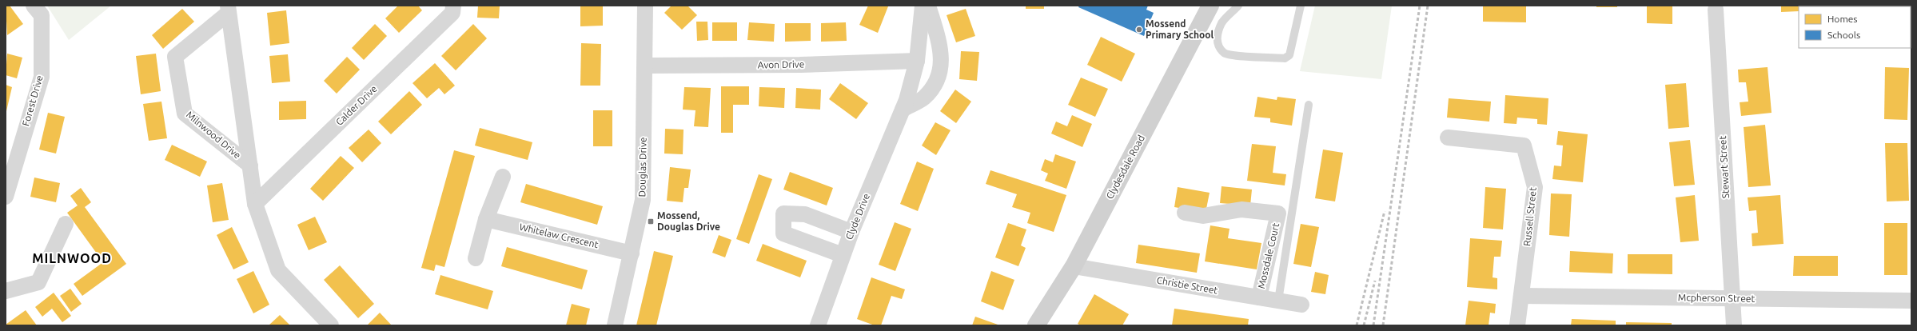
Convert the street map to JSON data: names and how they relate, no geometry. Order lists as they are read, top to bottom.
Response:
{
  "streets": {
    "main road": ["Clydesdale Road"],
    "street": [
      "Avon Drive",
      "Forest Drive",
      "Calder Drive",
      "Milnwood Drive",
      "Douglas Drive",
      "Stewart Street",
      "Clyde Drive",
      "Russell Street",
      "Whitelaw Crescent",
      "Mossdale Court",
      "Christie Street",
      "Mcpherson Street"
    ]
  },
  "crossings": [
    ["Avon Drive", "Douglas Drive"],
    ["Avon Drive", "Clyde Drive"],
    ["Calder Drive", "Milnwood Drive"],
    ["Douglas Drive", "Whitelaw Crescent"],
    ["Clydesdale Road", "Christie Street"],
    ["Stewart Street", "Mcpherson Street"],
    ["Russell Street", "Mcpherson Street"],
    ["Mossdale Court", "Christie Street"]
  ],
  "districts": ["MILNWOOD"],
  "places": {
    "other": ["Mossend Primary School"],
    "transit": ["Mossend, Douglas Drive"]
  },
  "legend": ["Homes", "Schools"]
}
